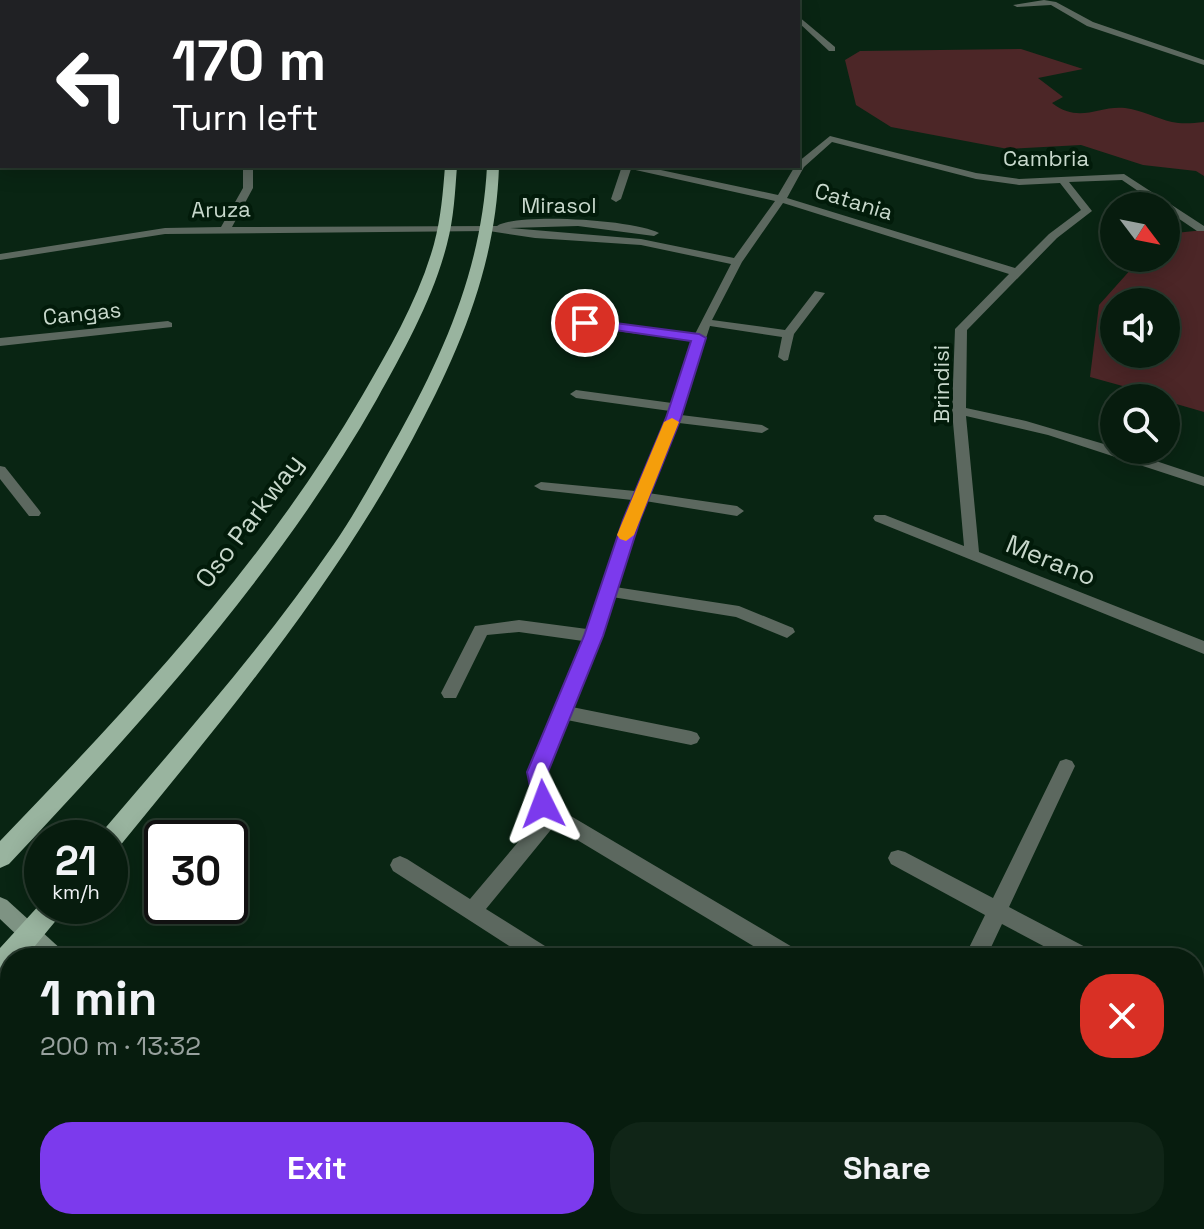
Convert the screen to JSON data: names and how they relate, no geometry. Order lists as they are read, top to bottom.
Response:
{
  "streets": {
    "main road": ["Oso Parkway"],
    "street": [
      "Cambria",
      "Catania",
      "Mirasol",
      "Aruza",
      "Cangas",
      "Brindisi",
      "Merano"
    ]
  },
  "crossings": [
    ["Cambria", "Catania"],
    ["Cambria", "Brindisi"],
    ["Catania", "Brindisi"],
    ["Mirasol", "Aruza"],
    ["Mirasol", "Oso Parkway"],
    ["Aruza", "Oso Parkway"],
    ["Brindisi", "Merano"]
  ],
  "north": "bottom right",
  "page": {
    "turn": ["170 m", "Turn left"],
    "speed": "21 km/h",
    "limit": "30",
    "heading": ["1 min", "200 m · 13:32"],
    "buttons": ["Exit", "Share"]
  }
}
